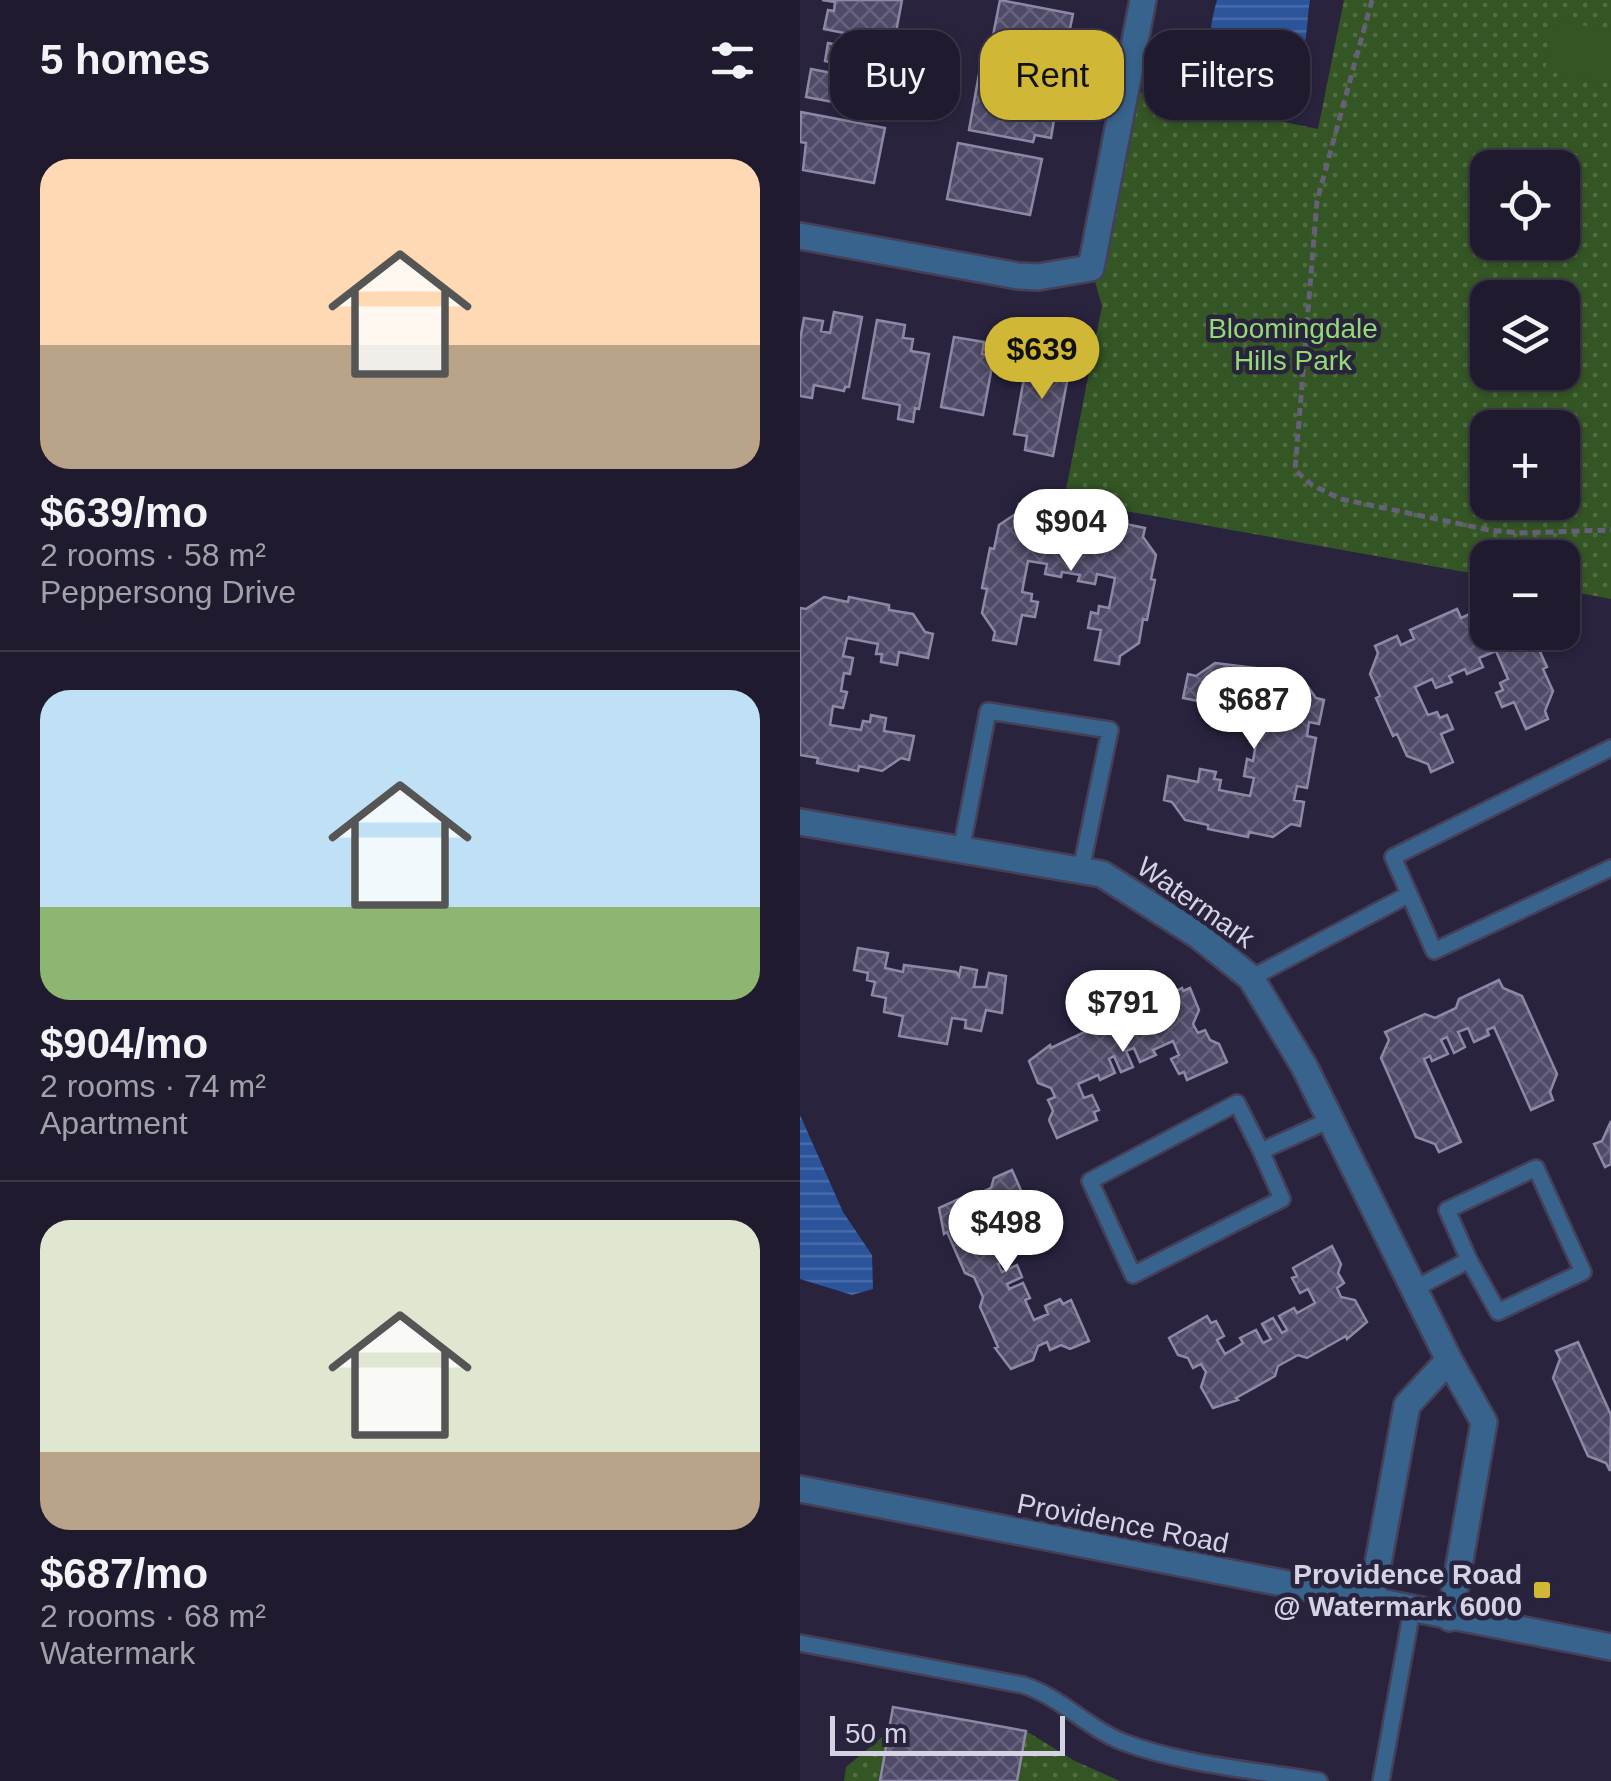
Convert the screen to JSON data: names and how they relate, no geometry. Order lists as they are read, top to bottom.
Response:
{
  "streets": {
    "street": ["Watermark", "Providence Road"]
  },
  "crossings": [
    ["Watermark", "Providence Road"]
  ],
  "parks": ["Bloomingdale Hills Park"],
  "places": {
    "transit": ["Providence Road @ Watermark 6000"]
  },
  "scale_bar": "50 m",
  "page": {
    "heading": "5 homes",
    "chip": ["Buy", "Rent", "Filters"],
    "list": [
      {
        "name": "$639/mo",
        "note": "2 rooms · 58 m² · Peppersong Drive"
      },
      {
        "name": "$904/mo",
        "note": "2 rooms · 74 m² · Apartment"
      },
      {
        "name": "$687/mo",
        "note": "2 rooms · 68 m² · Watermark"
      }
    ],
    "map_buttons": ["+", "−"],
    "price": [
      "$639",
      "$904",
      "$687",
      "$791",
      "$498"
    ],
    "scale": "50 m"
  }
}
